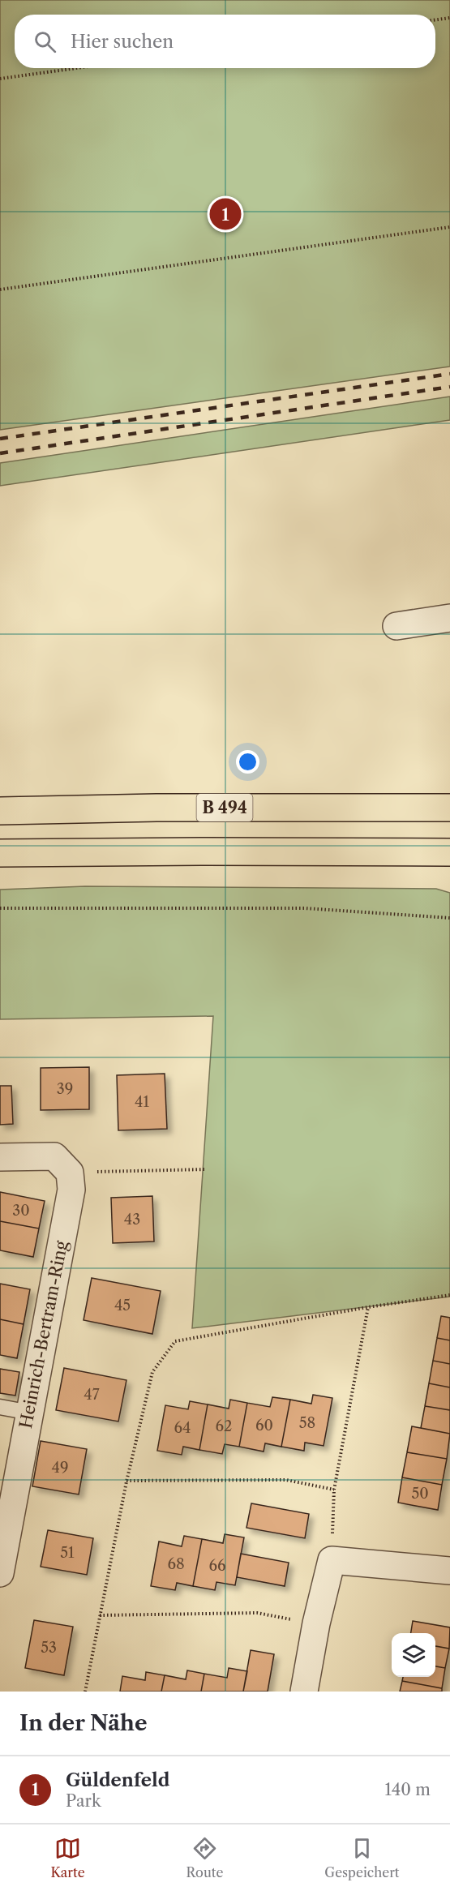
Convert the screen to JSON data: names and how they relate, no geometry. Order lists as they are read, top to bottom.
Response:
{
  "streets": {
    "highway": ["B 494"],
    "street": ["Heinrich-Bertram-Ring"]
  },
  "house_numbers": [
    "39",
    "41",
    "30",
    "43",
    "45",
    "47",
    "58",
    "60",
    "62",
    "64",
    "49",
    "50",
    "51",
    "68",
    "66",
    "53"
  ],
  "page": {
    "search": "Hier suchen",
    "pins": "1",
    "heading": "In der Nähe",
    "list": [
      {
        "mark": "1",
        "name": "Güldenfeld",
        "note": "Park",
        "value": "140 m"
      }
    ],
    "nav": ["Karte", "Route", "Gespeichert"]
  }
}
